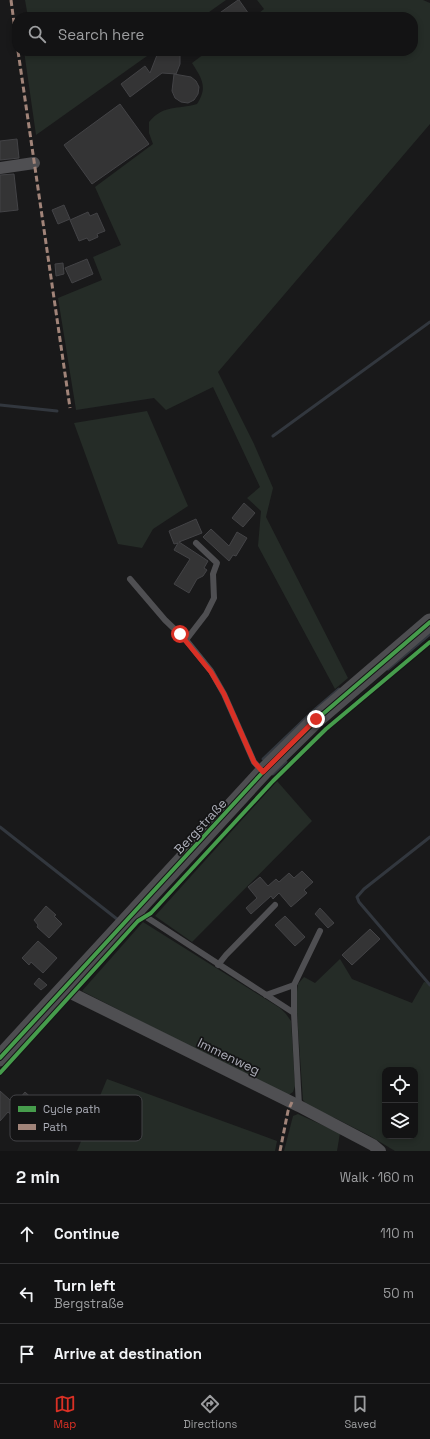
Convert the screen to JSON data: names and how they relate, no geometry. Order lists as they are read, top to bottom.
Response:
{
  "streets": {
    "street": ["Bergstraße", "Immenweg"]
  },
  "crossings": [
    ["Bergstraße", "Immenweg"]
  ],
  "legend": ["Cycle path", "Path"],
  "page": {
    "search": "Search here",
    "heading": ["2 min", "Walk · 160 m"],
    "list": [
      ["Continue", "110 m"],
      ["Turn left", "Bergstraße", "50 m"],
      "Arrive at destination"
    ],
    "nav": ["Map", "Directions", "Saved"]
  }
}
